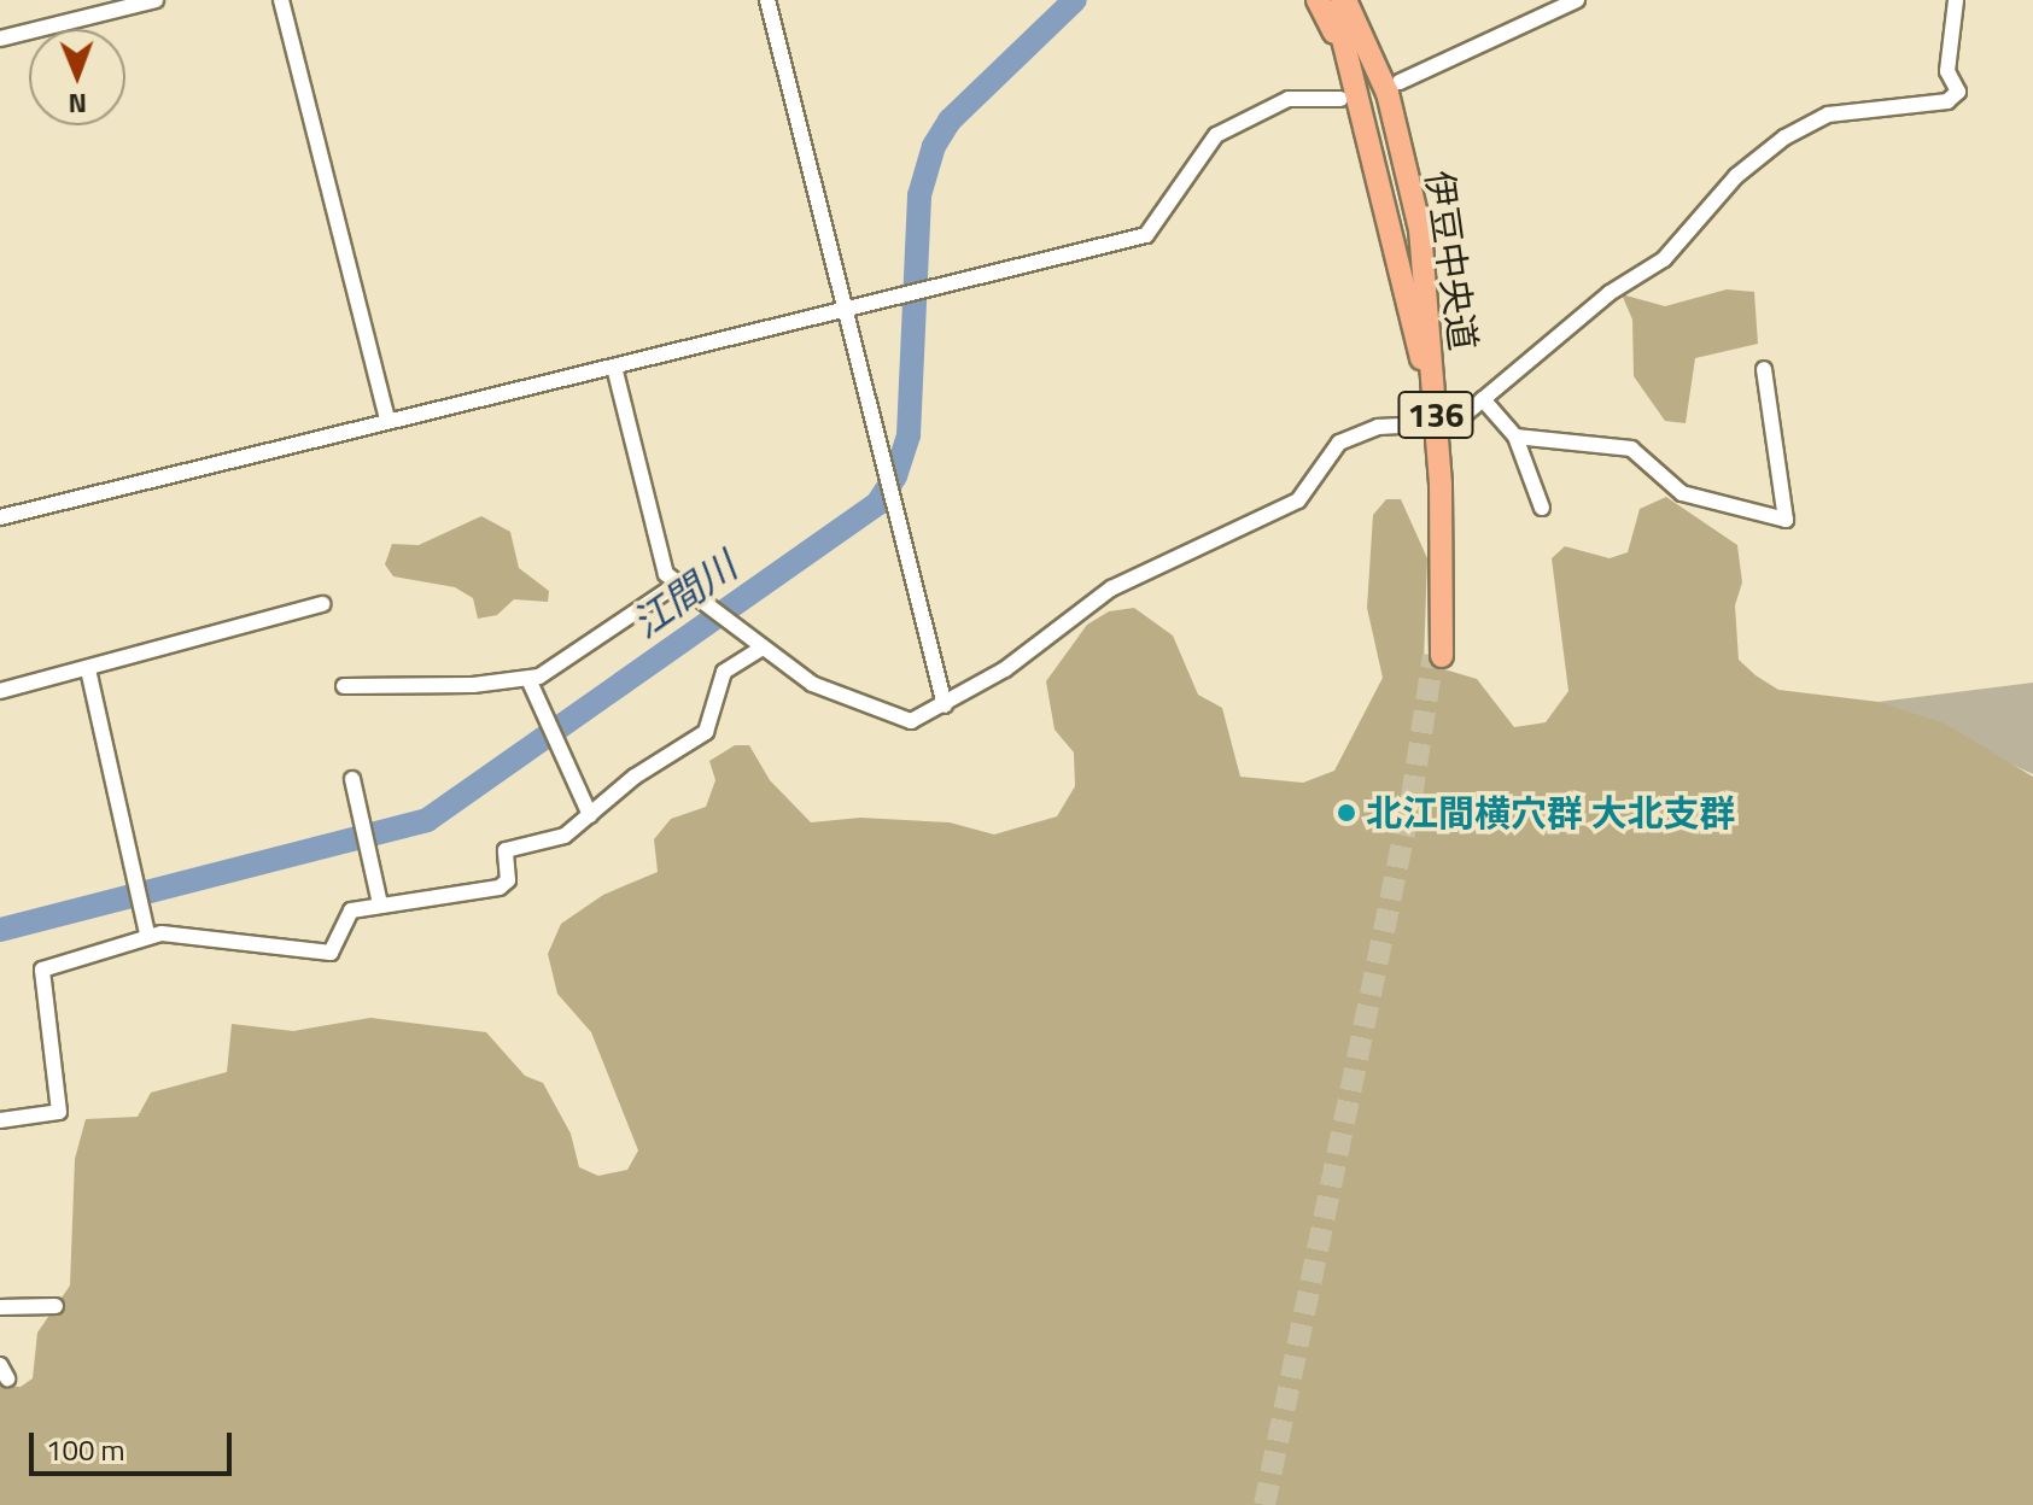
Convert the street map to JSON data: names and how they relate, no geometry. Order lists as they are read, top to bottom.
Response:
{
  "streets": {
    "highway": ["伊豆中央道", "136"]
  },
  "crossings": [
    ["伊豆中央道", "136"]
  ],
  "water": ["江間川"],
  "places": ["北江間横穴群 大北支群"],
  "scale_bar": "100 m",
  "north": "bottom"
}
